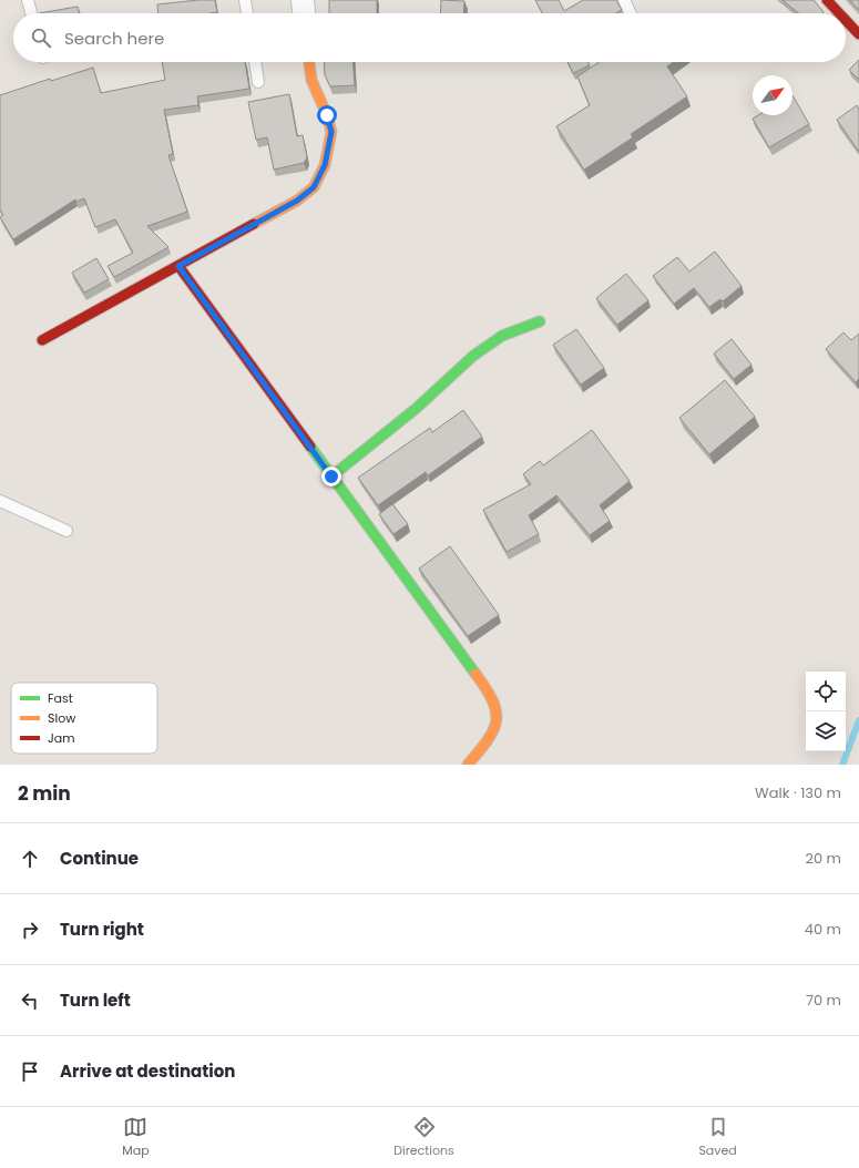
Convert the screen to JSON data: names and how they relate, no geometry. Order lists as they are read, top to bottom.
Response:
{
  "legend": ["Fast", "Slow", "Jam"],
  "north": "top right",
  "page": {
    "search": "Search here",
    "heading": ["2 min", "Walk · 130 m"],
    "list": [
      ["Continue", "20 m"],
      ["Turn right", "40 m"],
      ["Turn left", "70 m"],
      "Arrive at destination"
    ],
    "nav": ["Map", "Directions", "Saved"]
  }
}
